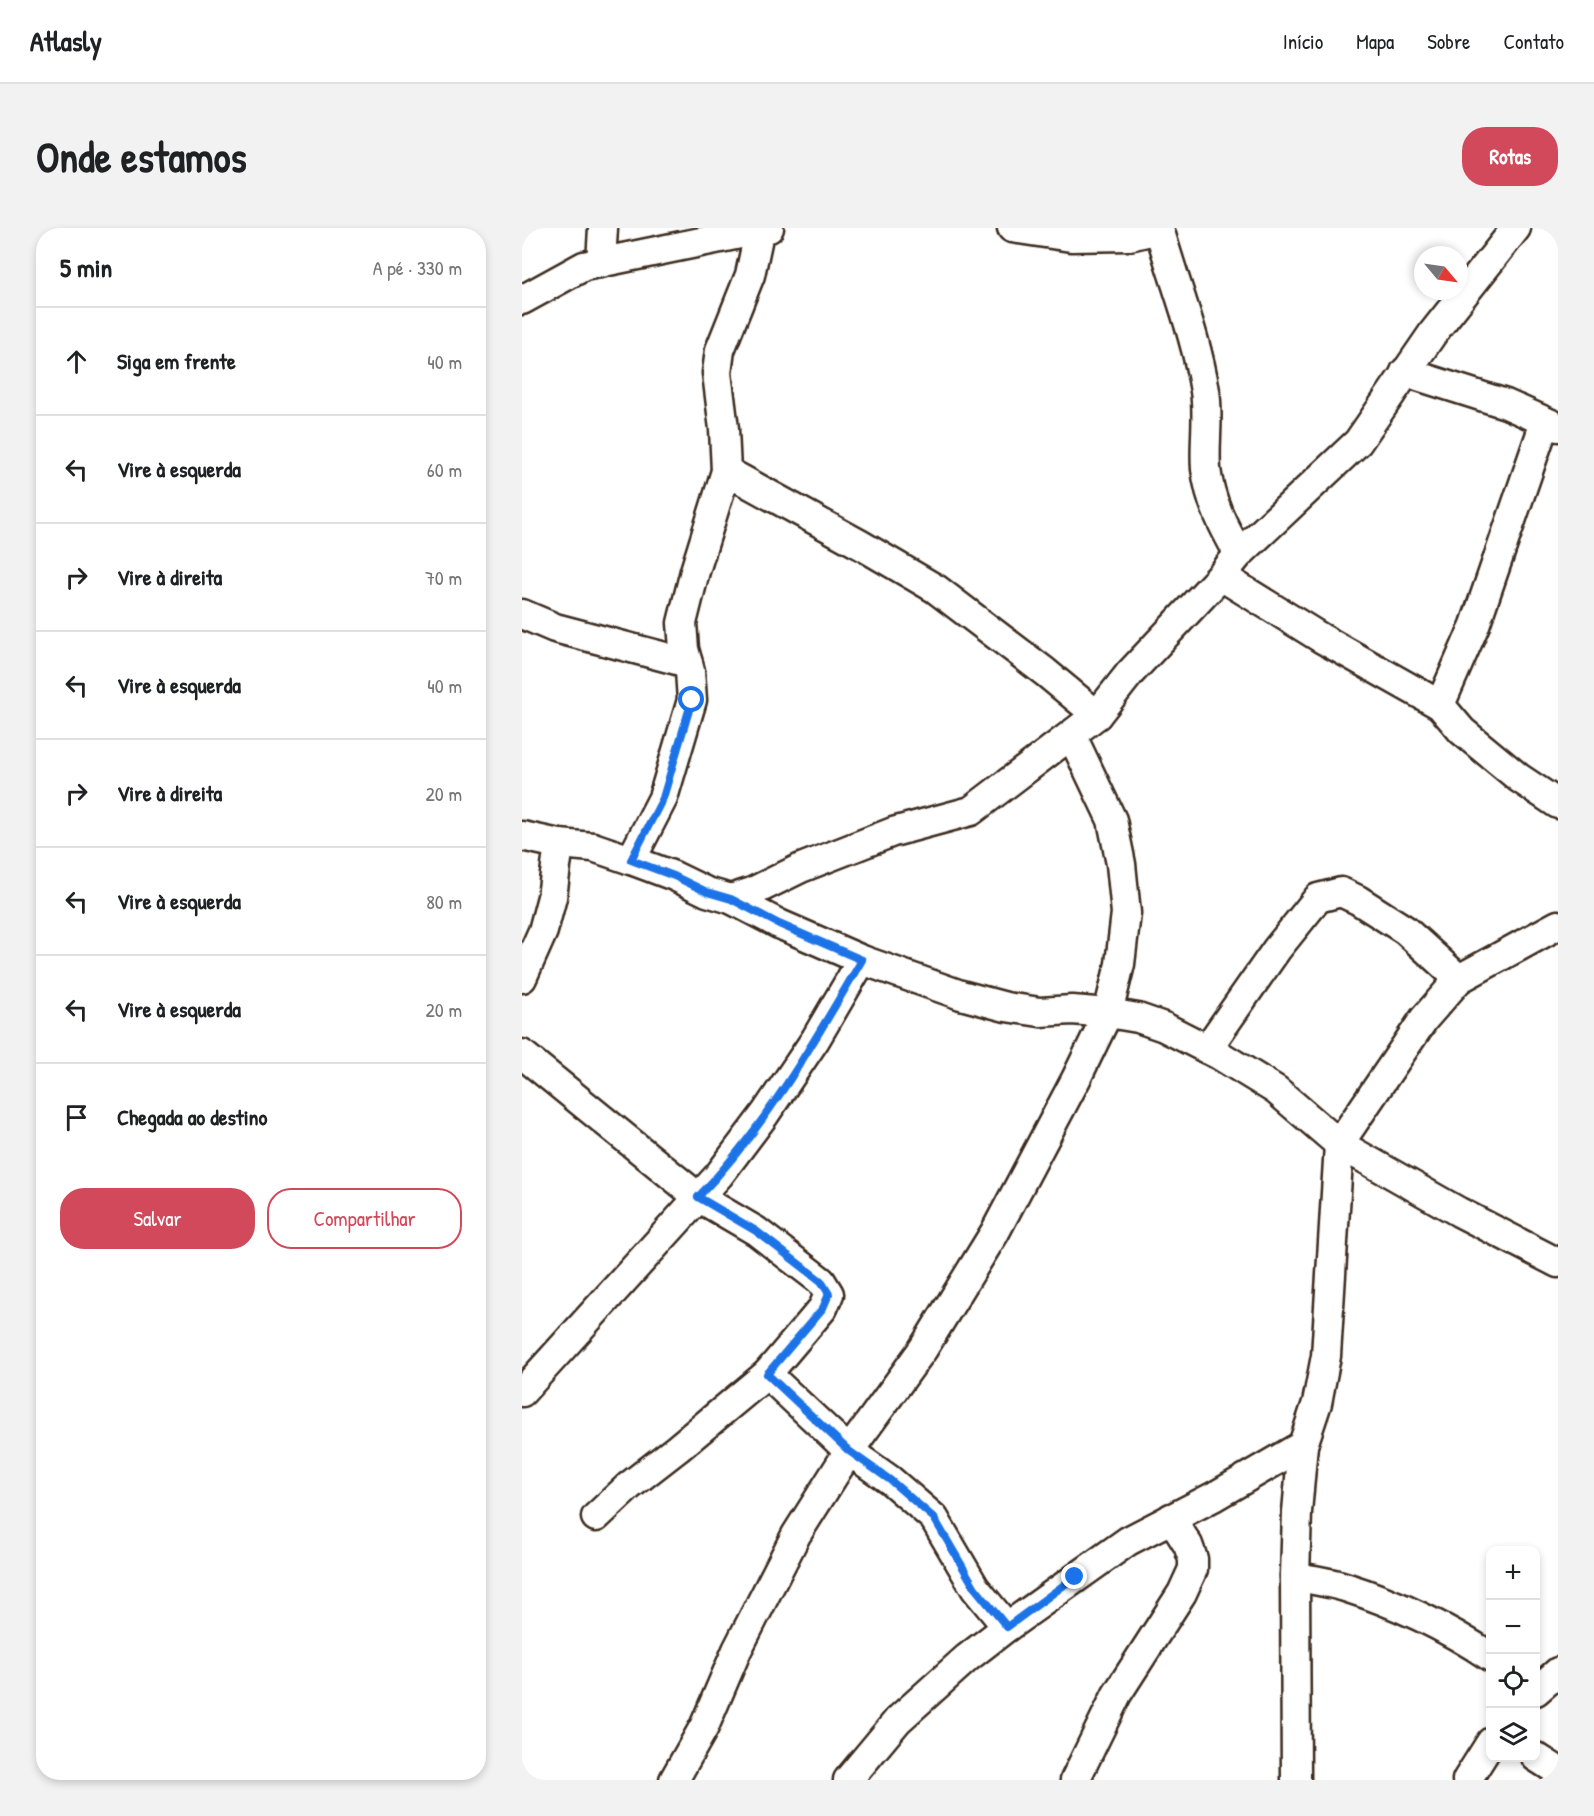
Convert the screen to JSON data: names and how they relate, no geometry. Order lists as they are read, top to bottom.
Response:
{
  "north": "bottom right",
  "page": {
    "header": "Atlasly",
    "nav": [
      "Início",
      "Mapa",
      "Sobre",
      "Contato"
    ],
    "buttons": [
      "Rotas",
      ["Salvar", "Compartilhar"]
    ],
    "title": "Onde estamos",
    "heading": ["5 min", "A pé · 330 m"],
    "list": [
      ["Siga em frente", "40 m"],
      ["Vire à esquerda", "60 m"],
      ["Vire à direita", "70 m"],
      ["Vire à esquerda", "40 m"],
      ["Vire à direita", "20 m"],
      ["Vire à esquerda", "80 m"],
      ["Vire à esquerda", "20 m"],
      "Chegada ao destino"
    ],
    "map_buttons": ["+", "−"]
  }
}
